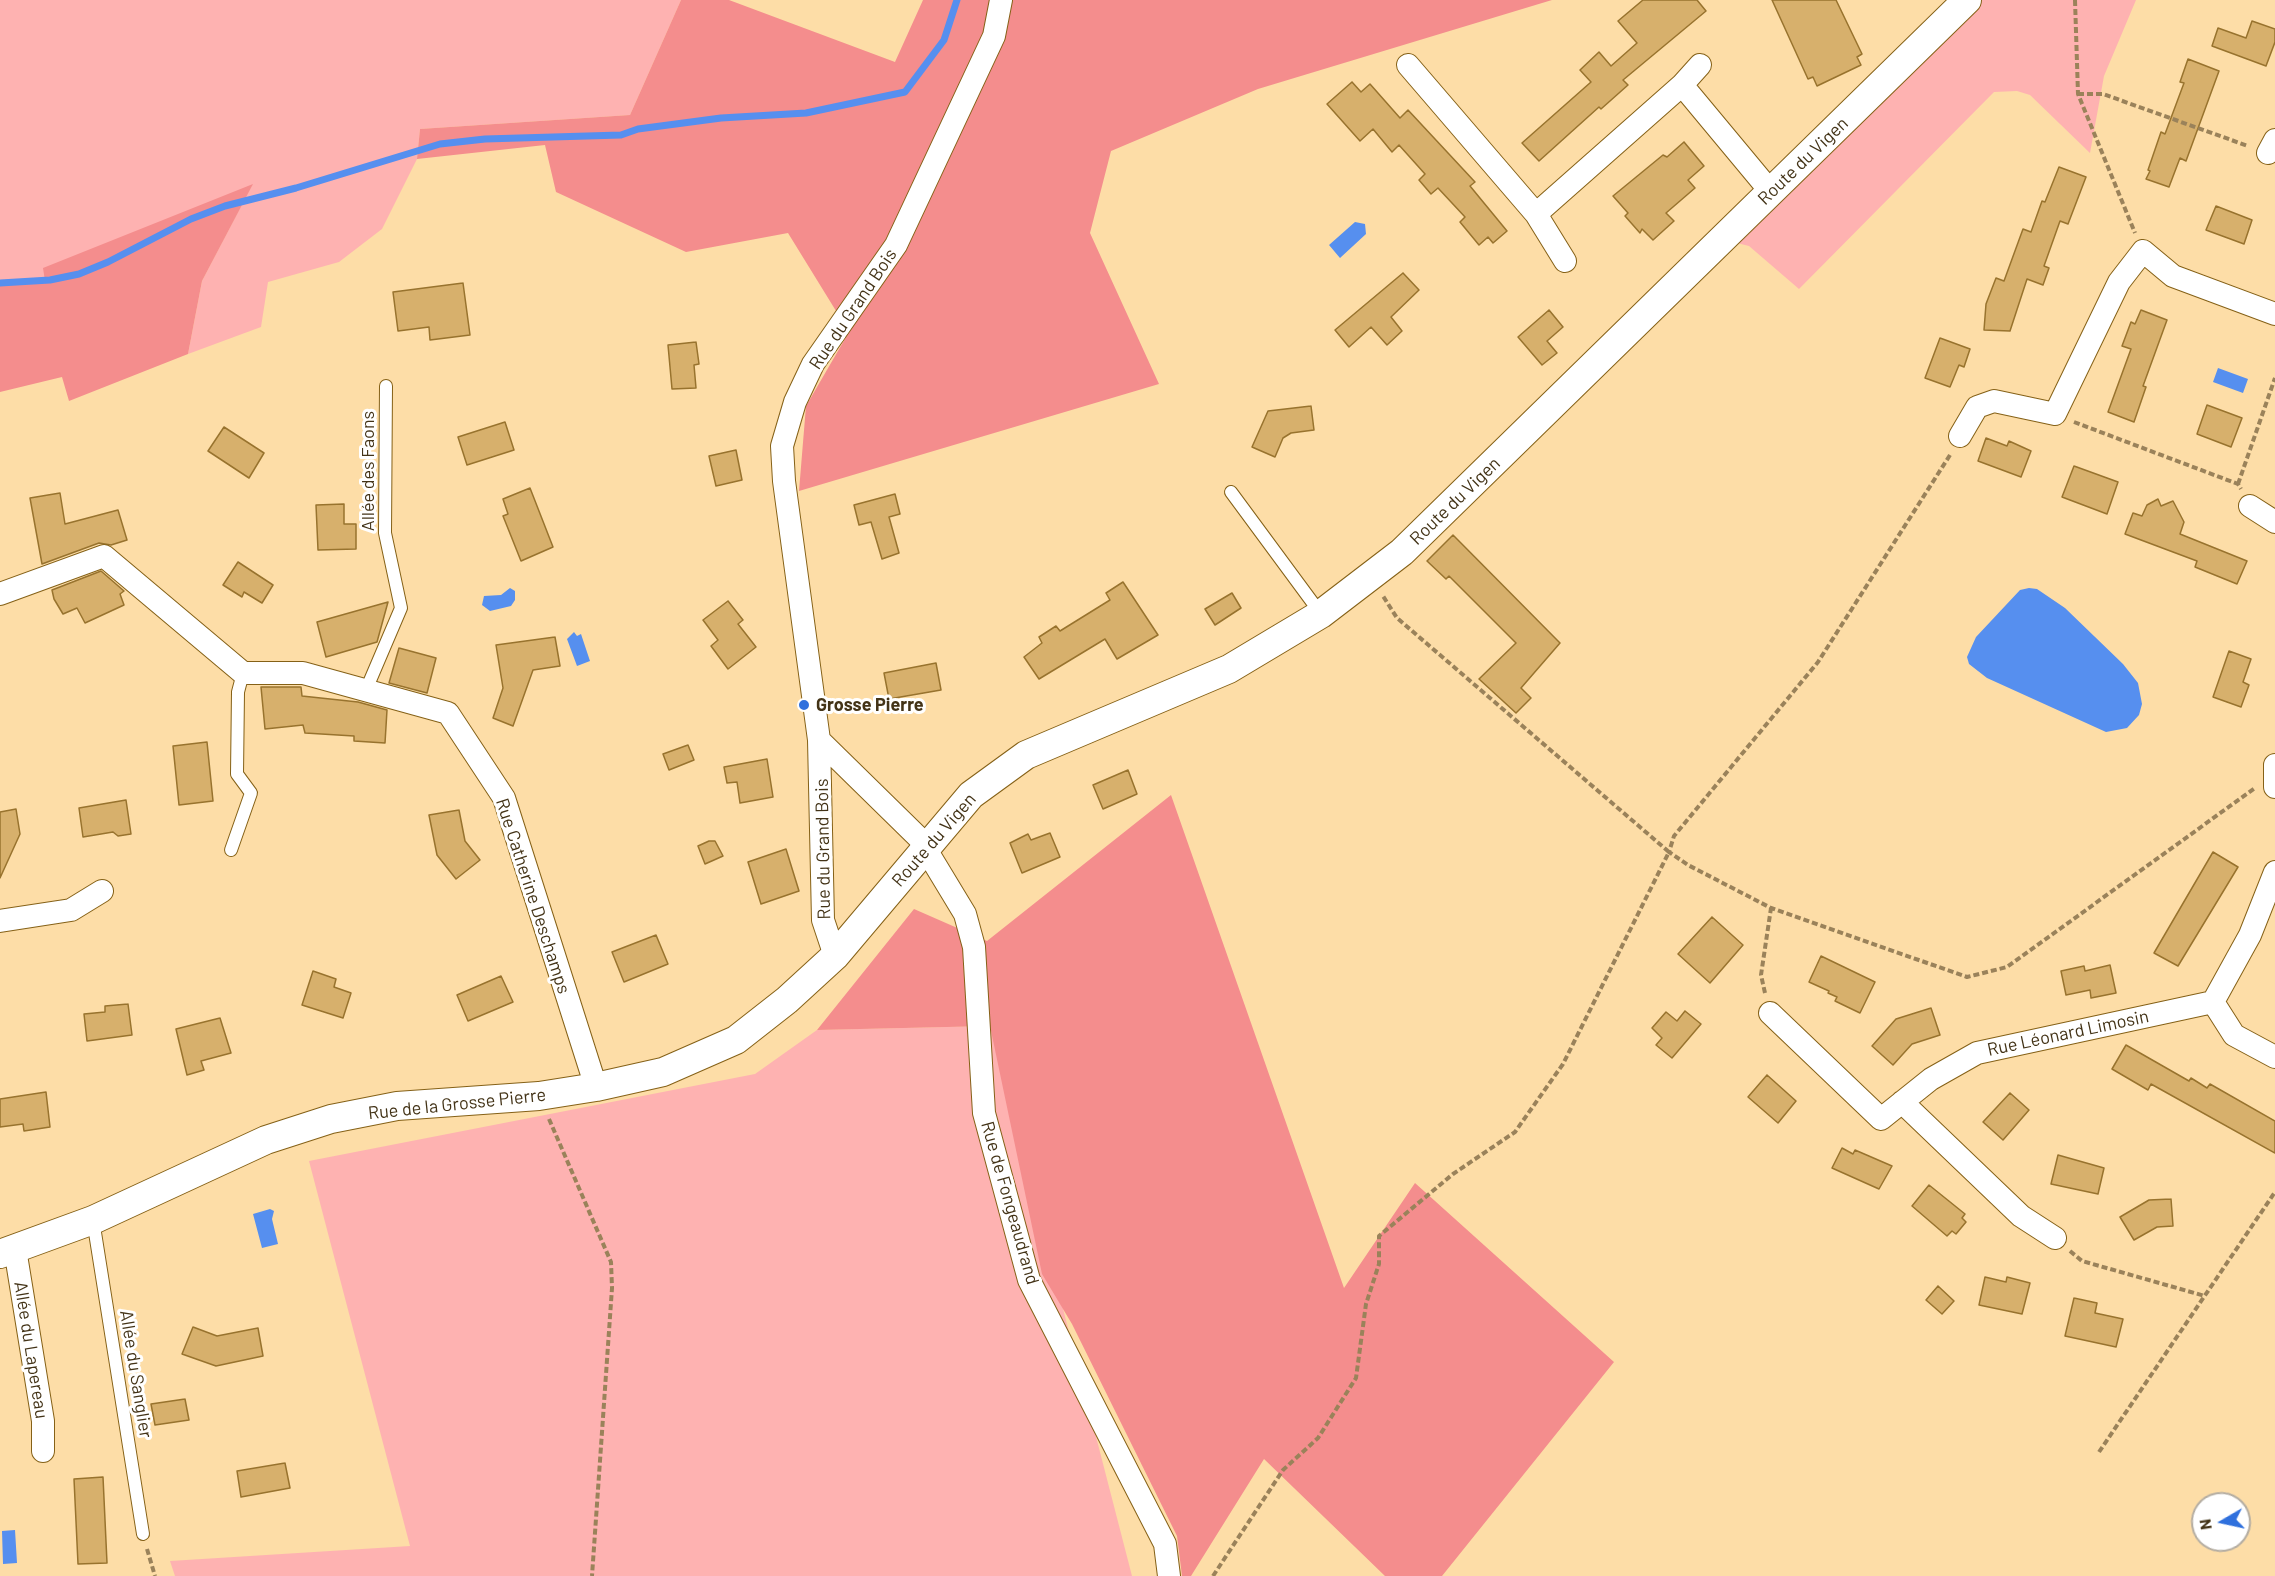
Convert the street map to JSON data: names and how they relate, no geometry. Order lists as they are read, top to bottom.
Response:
{
  "streets": {
    "street": [
      "Route du Vigen",
      "Rue du Grand Bois",
      "Rue Catherine Deschamps",
      "Rue Léonard Limosin",
      "Rue de la Grosse Pierre",
      "Rue de Fongeaudrand",
      "Allée du Lapereau"
    ],
    "lane": ["Allée des Faons", "Allée du Sanglier"]
  },
  "crossings": [
    ["Route du Vigen", "Rue du Grand Bois"],
    ["Route du Vigen", "Rue de la Grosse Pierre"],
    ["Route du Vigen", "Rue de Fongeaudrand"],
    ["Rue du Grand Bois", "Rue de la Grosse Pierre"],
    ["Rue du Grand Bois", "Rue de Fongeaudrand"],
    ["Allée des Faons", "Rue Catherine Deschamps"],
    ["Rue Catherine Deschamps", "Rue de la Grosse Pierre"],
    ["Rue de la Grosse Pierre", "Allée du Lapereau"],
    ["Rue de la Grosse Pierre", "Allée du Sanglier"]
  ],
  "places": ["Grosse Pierre"],
  "north": "left"
}
